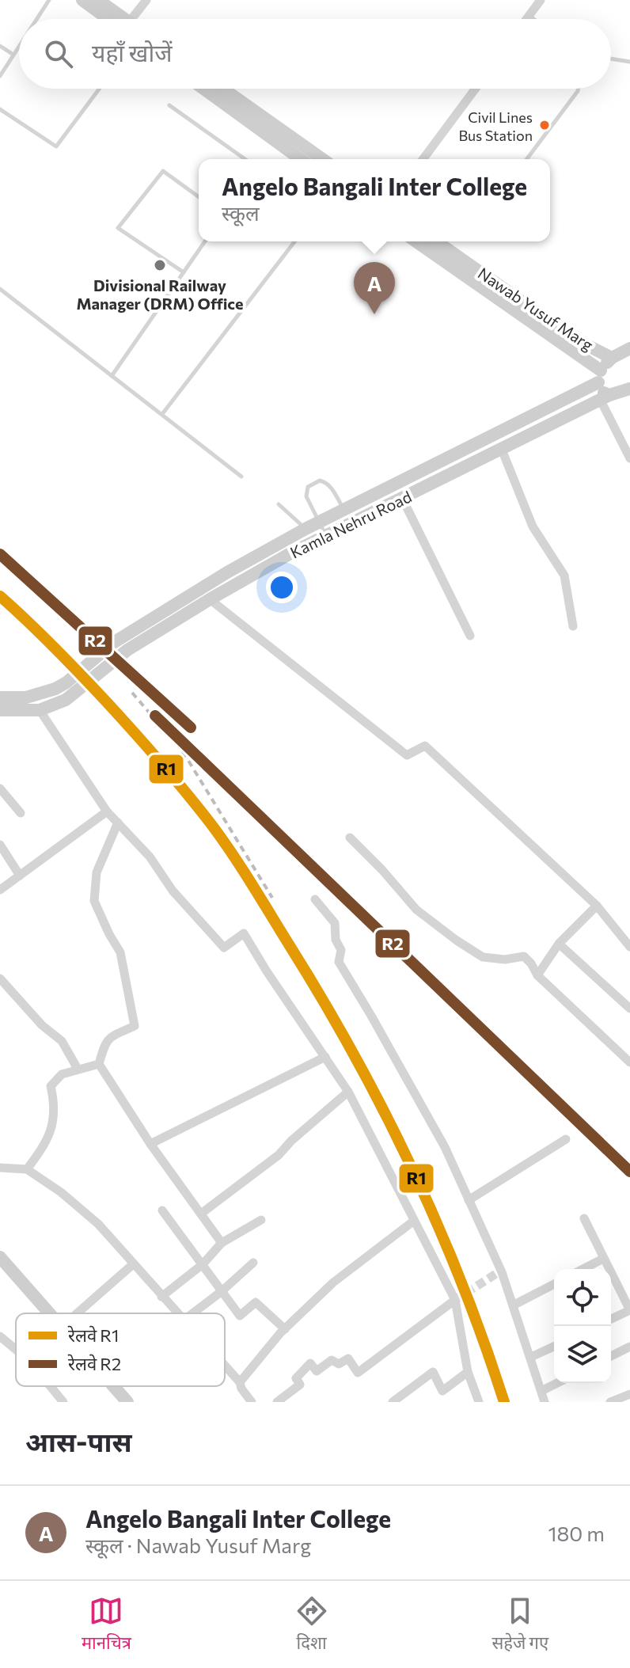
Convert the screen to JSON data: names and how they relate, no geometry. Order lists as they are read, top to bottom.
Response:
{
  "streets": {
    "main road": ["Nawab Yusuf Marg", "Kamla Nehru Road"]
  },
  "places": ["Civil Lines Bus Station", "Divisional Railway Manager (DRM) Office"],
  "lines": ["rail line R2", "rail line R1"],
  "legend": ["रेलवे R1", "रेलवे R2"],
  "page": {
    "search": "यहाँ खोजें",
    "popup": ["Angelo Bangali Inter College", "स्कूल"],
    "pins": "A",
    "heading": "आस-पास",
    "list": [
      {
        "mark": "A",
        "name": "Angelo Bangali Inter College",
        "note": "स्कूल · Nawab Yusuf Marg",
        "value": "180 m"
      }
    ],
    "nav": ["मानचित्र", "दिशा", "सहेजे गए"]
  }
}
